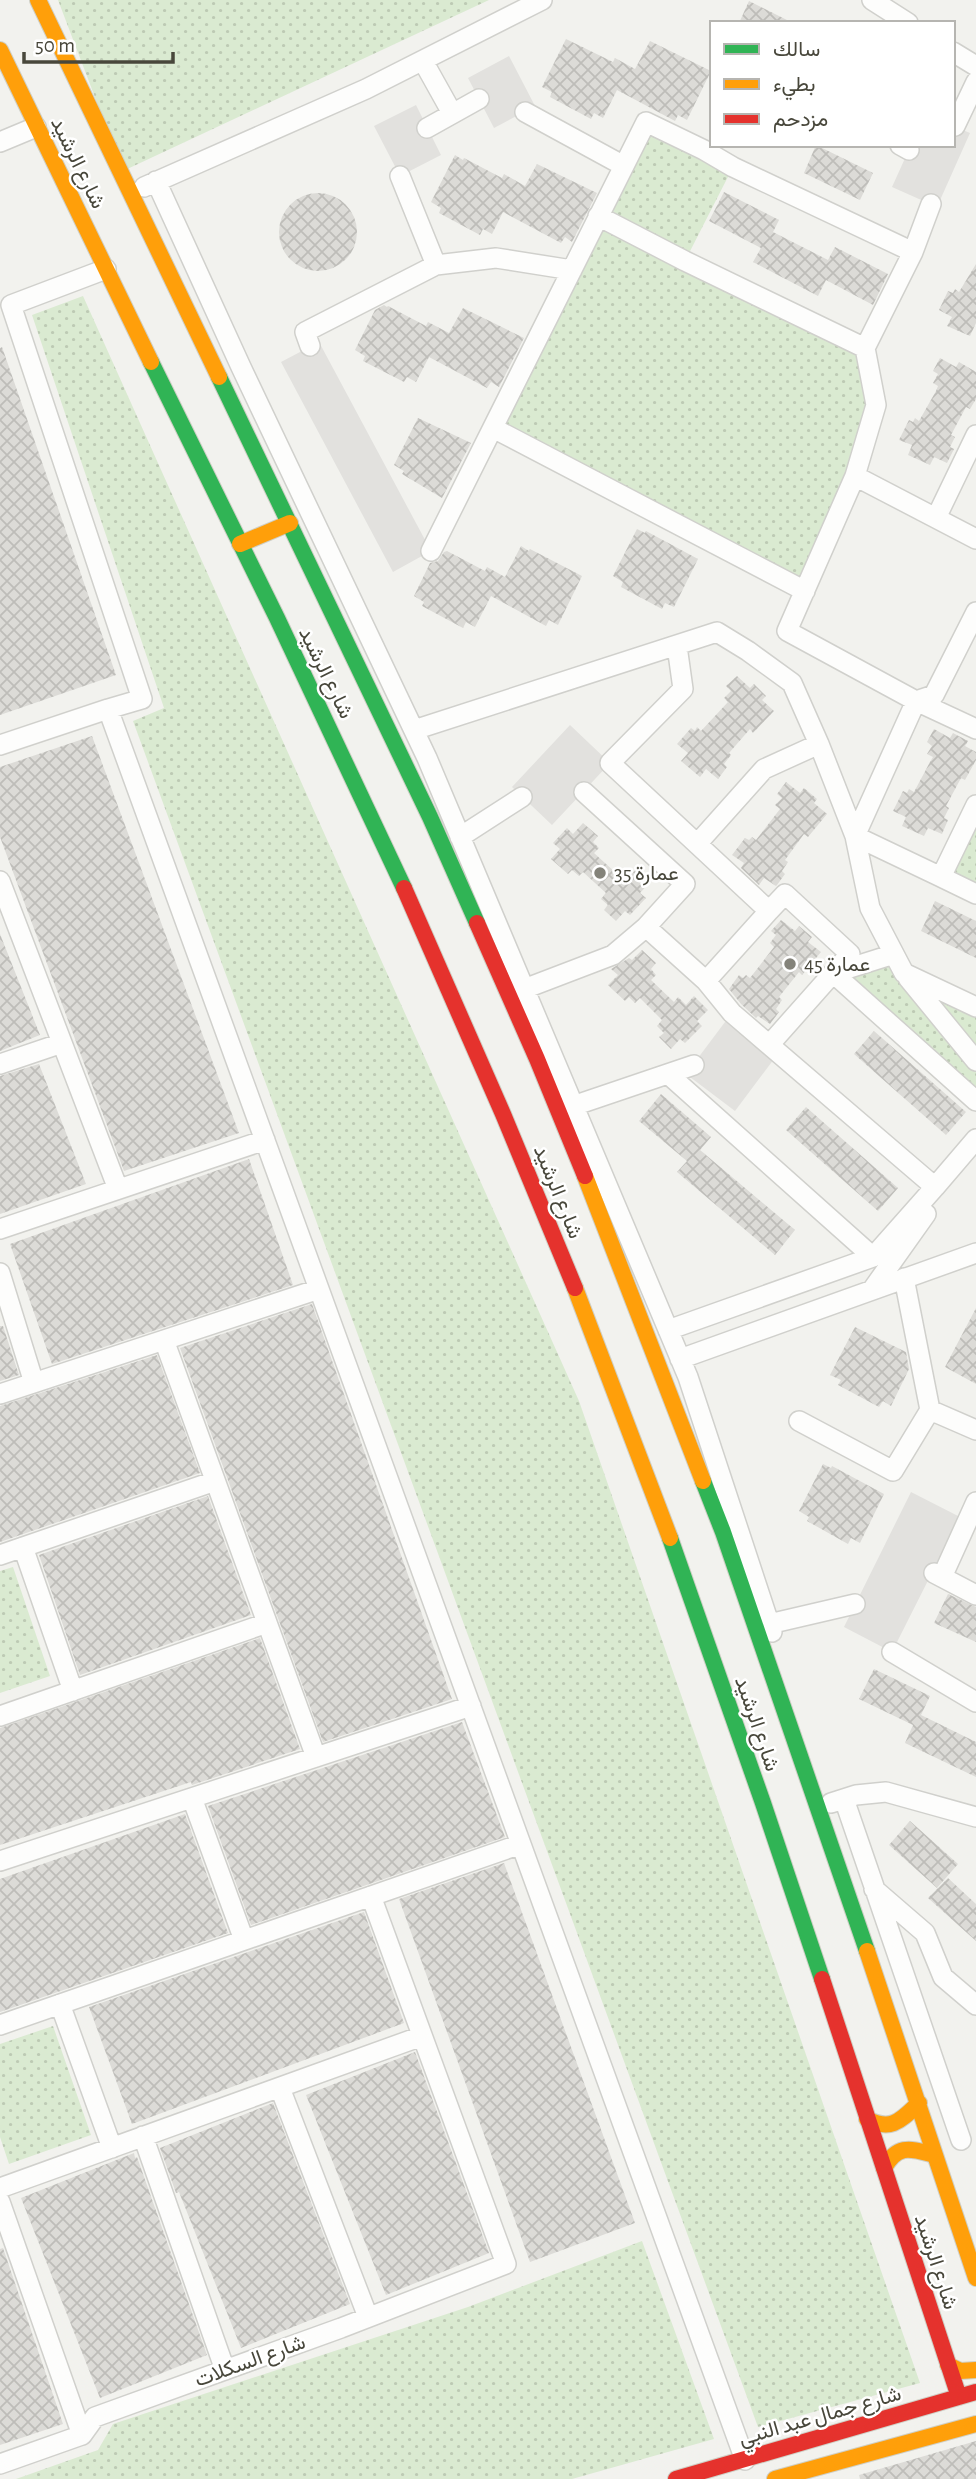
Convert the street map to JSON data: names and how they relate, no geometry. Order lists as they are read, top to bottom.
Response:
{
  "streets": {
    "street": ["شارع الرشيد", "شارع السكلات", "شارع جمال عبد النبي"]
  },
  "crossings": [
    ["شارع الرشيد", "شارع جمال عبد النبي"]
  ],
  "places": ["عمارة 35", "عمارة 45"],
  "legend": ["سالك", "بطيء", "مزدحم"],
  "scale_bar": "50 m"
}
